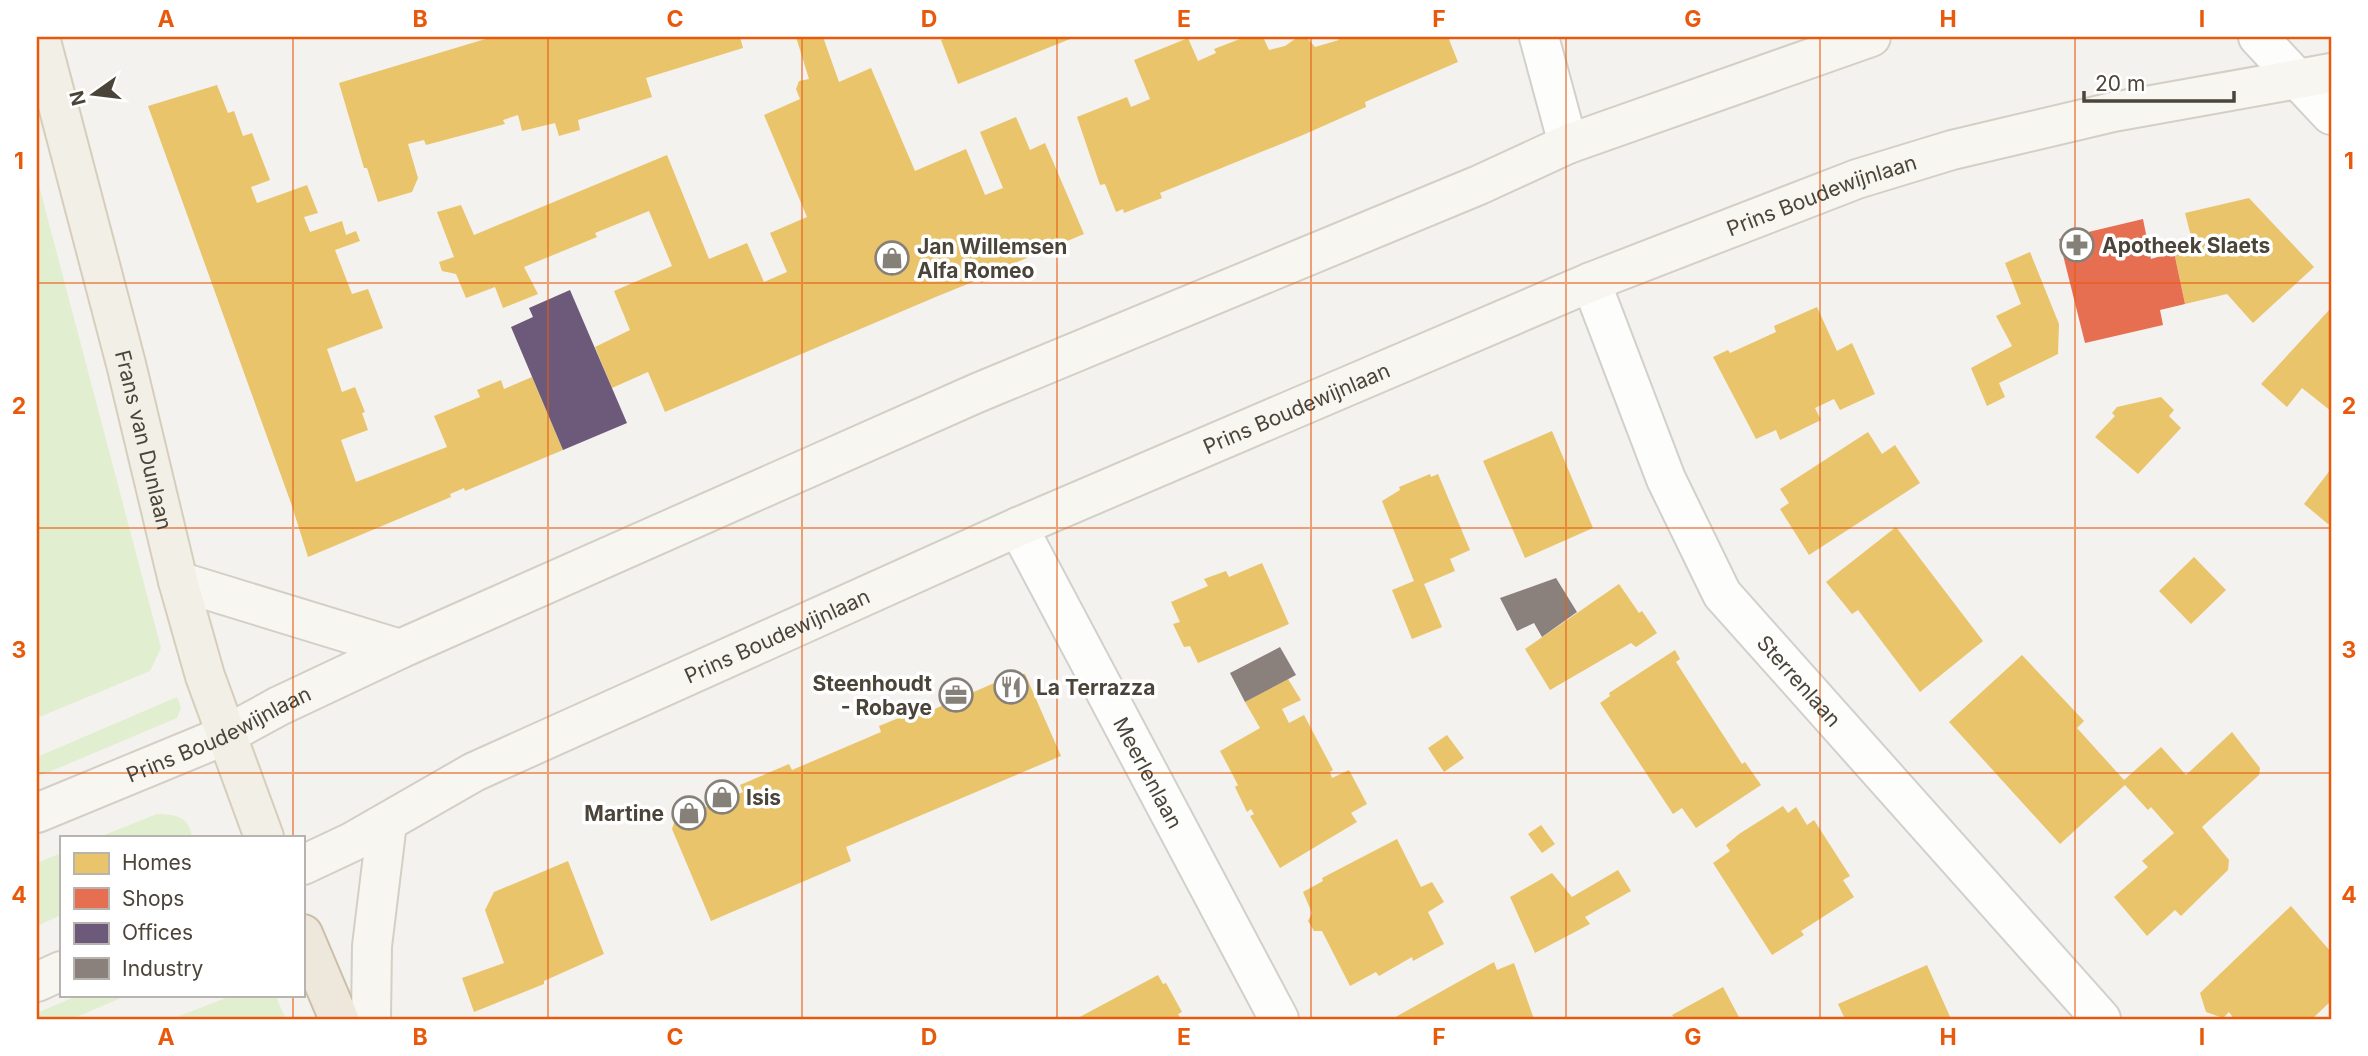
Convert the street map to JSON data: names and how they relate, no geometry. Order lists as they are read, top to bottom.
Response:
{
  "streets": {
    "main road": ["Prins Boudewijnlaan", "Frans van Dunlaan"],
    "street": ["Sterrenlaan", "Meerlenlaan"]
  },
  "crossings": [
    ["Prins Boudewijnlaan", "Frans van Dunlaan"],
    ["Prins Boudewijnlaan", "Sterrenlaan"],
    ["Prins Boudewijnlaan", "Meerlenlaan"]
  ],
  "places": {
    "pharmacy": ["Apotheek Slaets"],
    "shop": ["Jan Willemsen Alfa Romeo", "Isis", "Martine"],
    "restaurant": ["La Terrazza"],
    "office": ["Steenhoudt - Robaye"]
  },
  "legend": [
    "Homes",
    "Shops",
    "Offices",
    "Industry"
  ],
  "scale_bar": "20 m",
  "north": "left",
  "grid": {
    "columns": [
      "A",
      "B",
      "C",
      "D",
      "E",
      "F",
      "G",
      "H",
      "I"
    ],
    "rows": [
      "1",
      "2",
      "3",
      "4"
    ]
  }
}
